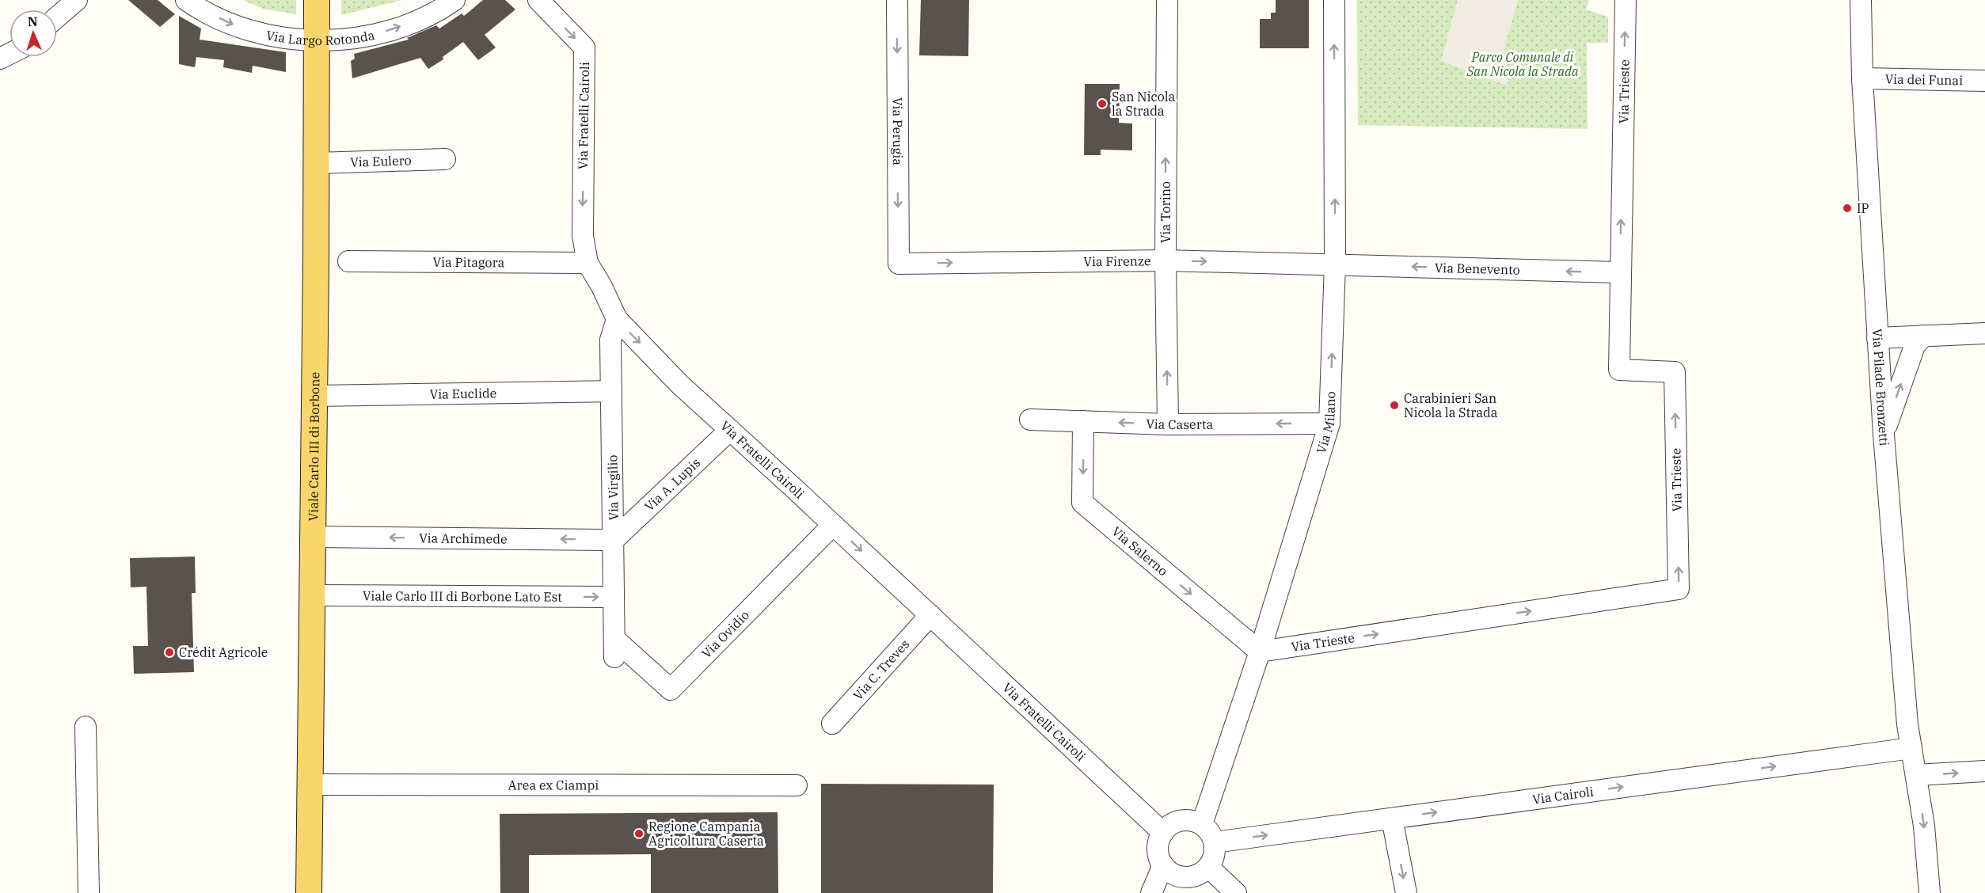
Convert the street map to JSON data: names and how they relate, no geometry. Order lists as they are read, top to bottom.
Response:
{
  "streets": {
    "main road": ["Viale Carlo III di Borbone"],
    "street": [
      "Via Largo Rotonda",
      "Via dei Funai",
      "Via Trieste",
      "Via Fratelli Cairoli",
      "Via Perugia",
      "Via Eulero",
      "Via Torino",
      "Via Firenze",
      "Via Pitagora",
      "Via Benevento",
      "Via Pilade Bronzetti",
      "Via Euclide",
      "Via Milano",
      "Via Caserta",
      "Via A. Lupis",
      "Via Virgilio",
      "Via Archimede",
      "Via Salerno",
      "Viale Carlo III di Borbone Lato Est",
      "Via Ovidio",
      "Via C. Treves",
      "Area ex Ciampi",
      "Via Cairoli"
    ]
  },
  "crossings": [
    ["Via Largo Rotonda", "Viale Carlo III di Borbone"],
    ["Via dei Funai", "Via Pilade Bronzetti"],
    ["Via Trieste", "Via Benevento"],
    ["Via Trieste", "Via Milano"],
    ["Via Trieste", "Via Salerno"],
    ["Via Fratelli Cairoli", "Via Pitagora"],
    ["Via Fratelli Cairoli", "Via Milano"],
    ["Via Fratelli Cairoli", "Via A. Lupis"],
    ["Via Fratelli Cairoli", "Via Virgilio"],
    ["Via Fratelli Cairoli", "Via Ovidio"],
    ["Via Fratelli Cairoli", "Via C. Treves"],
    ["Via Fratelli Cairoli", "Via Cairoli"],
    ["Via Perugia", "Via Firenze"],
    ["Via Eulero", "Viale Carlo III di Borbone"],
    ["Via Torino", "Via Firenze"],
    ["Via Torino", "Via Caserta"],
    ["Via Firenze", "Via Benevento"],
    ["Via Firenze", "Via Milano"],
    ["Via Benevento", "Via Milano"],
    ["Via Pilade Bronzetti", "Via Cairoli"],
    ["Via Euclide", "Viale Carlo III di Borbone"],
    ["Via Euclide", "Via Virgilio"],
    ["Via Milano", "Via Caserta"],
    ["Via Milano", "Via Salerno"],
    ["Via Milano", "Via Cairoli"],
    ["Via Caserta", "Via Salerno"],
    ["Viale Carlo III di Borbone", "Via Archimede"],
    ["Viale Carlo III di Borbone", "Viale Carlo III di Borbone Lato Est"],
    ["Viale Carlo III di Borbone", "Area ex Ciampi"],
    ["Via A. Lupis", "Via Virgilio"],
    ["Via A. Lupis", "Via Archimede"],
    ["Via Virgilio", "Via Archimede"],
    ["Via Virgilio", "Viale Carlo III di Borbone Lato Est"],
    ["Via Virgilio", "Via Ovidio"]
  ],
  "one_way": [
    "Via Largo Rotonda",
    "Via Fratelli Cairoli",
    "Via Perugia",
    "Via Torino",
    "Via Firenze",
    "Via Benevento",
    "Via Milano",
    "Via Caserta",
    "Via Archimede",
    "Via Salerno",
    "Viale Carlo III di Borbone Lato Est",
    "Via Cairoli"
  ],
  "parks": ["Parco Comunale di San Nicola la Strada"],
  "places": [
    "San Nicola la Strada",
    "IP",
    "Carabinieri San Nicola la Strada",
    "Crédit Agricole",
    "Regione Campania Agricoltura Caserta"
  ],
  "north": "top"
}
